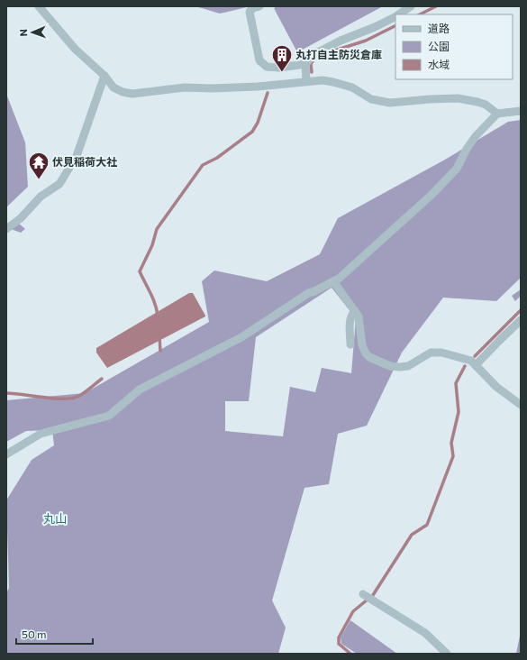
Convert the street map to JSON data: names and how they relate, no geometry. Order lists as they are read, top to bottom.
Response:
{
  "districts": ["丸山"],
  "places": {
    "building": ["丸打自主防災倉庫"],
    "temple": ["伏見稲荷大社"]
  },
  "legend": ["道路", "公園", "水域"],
  "scale_bar": "50 m",
  "north": "left"
}
